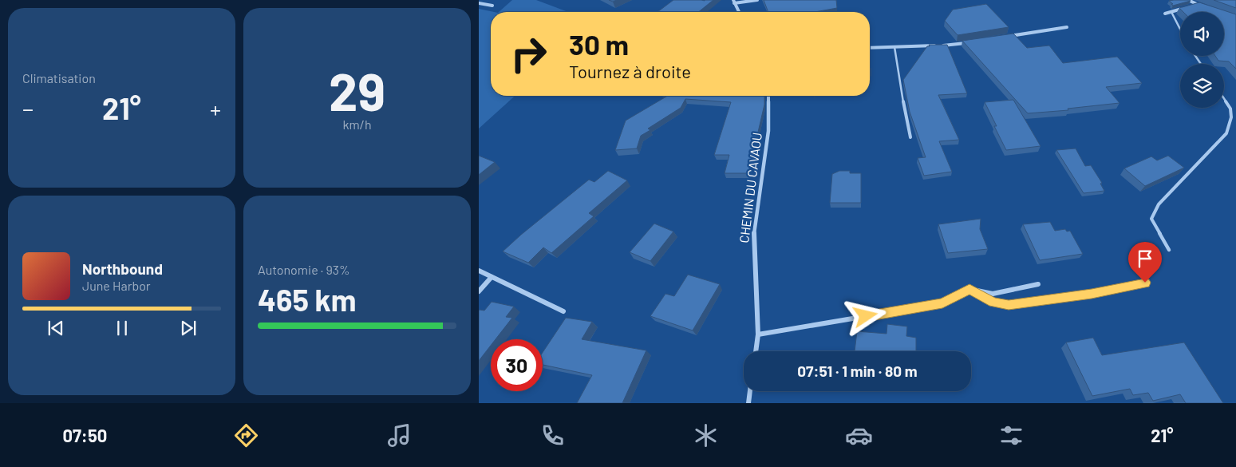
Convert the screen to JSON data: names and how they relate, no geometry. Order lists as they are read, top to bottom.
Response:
{
  "streets": {
    "street": ["CHEMIN DU CAVAOU"]
  },
  "page": {
    "tile": [
      "Climatisation",
      ["29", "km/h"],
      ["Autonomie · 93%", "465 km"]
    ],
    "turn": ["30 m", "Tournez à droite"],
    "heat": ["−", "21°", "+"],
    "song": ["Northbound", "June Harbor"],
    "limit": "30",
    "trip": "07:51 · 1 min · 80 m",
    "tabs": ["07:50", "21°"]
  }
}
